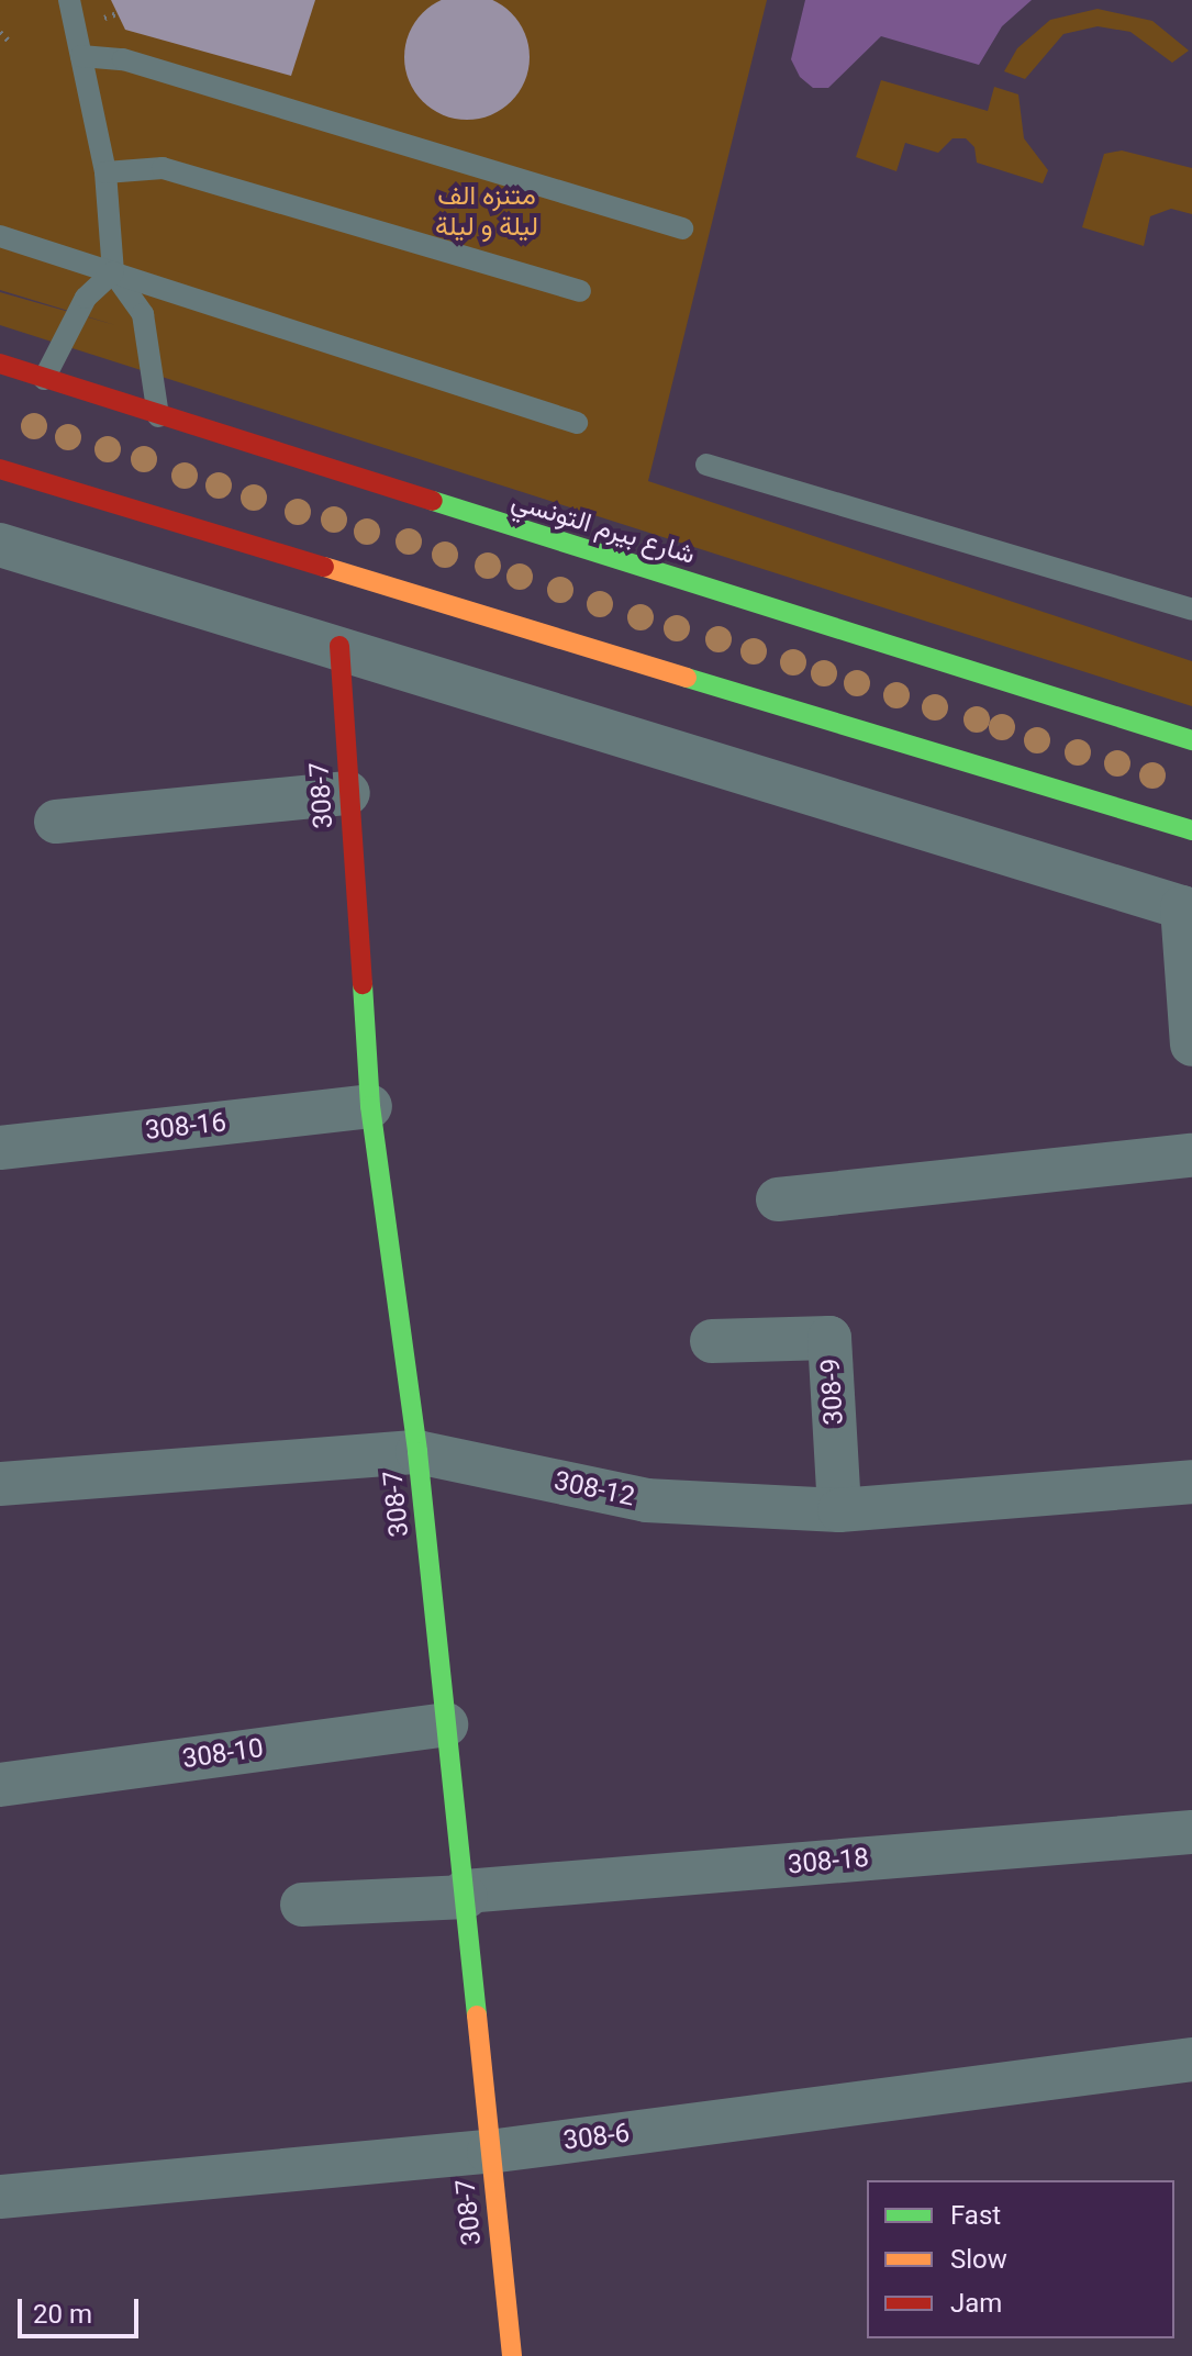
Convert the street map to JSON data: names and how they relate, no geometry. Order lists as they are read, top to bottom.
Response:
{
  "streets": {
    "main road": ["شارع بيرم التونسي", "308-7"],
    "street": [
      "308-16",
      "308-9",
      "308-12",
      "308-10",
      "308-18",
      "308-6"
    ]
  },
  "crossings": [
    ["308-7", "308-16"],
    ["308-7", "308-12"],
    ["308-7", "308-10"],
    ["308-7", "308-18"],
    ["308-7", "308-6"],
    ["308-9", "308-12"]
  ],
  "parks": ["متنزه الف ليلة و ليلة"],
  "legend": ["Fast", "Slow", "Jam"],
  "scale_bar": "20 m"
}
